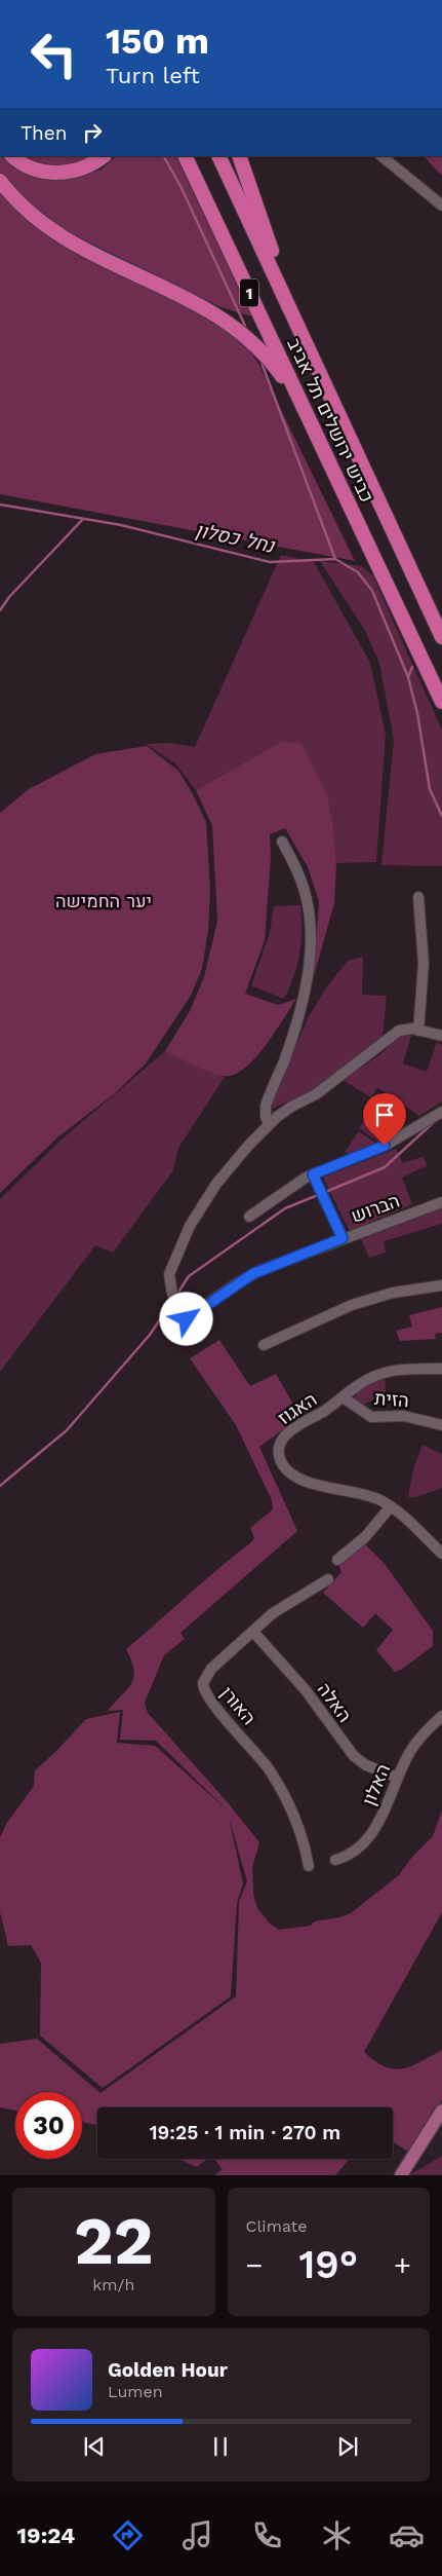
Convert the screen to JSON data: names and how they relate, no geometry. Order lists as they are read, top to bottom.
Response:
{
  "streets": {
    "highway": ["1", "כביש ירושלים תל אביב"],
    "street": [
      "הברוש",
      "הזית",
      "האגוז",
      "האלה",
      "האורן",
      "האלון"
    ]
  },
  "crossings": [
    ["הזית", "האגוז"],
    ["האלה", "האורן"],
    ["האלה", "האלון"]
  ],
  "water": ["נחל כסלון"],
  "parks": ["יער החמישה"],
  "page": {
    "turn": ["150 m", "Turn left"],
    "then": "Then",
    "limit": "30",
    "trip": "19:25 · 1 min · 270 m",
    "tile": [
      ["22", "km/h"],
      "Climate"
    ],
    "heat": ["−", "19°", "+"],
    "song": ["Golden Hour", "Lumen"],
    "tabs": "19:24"
  }
}
